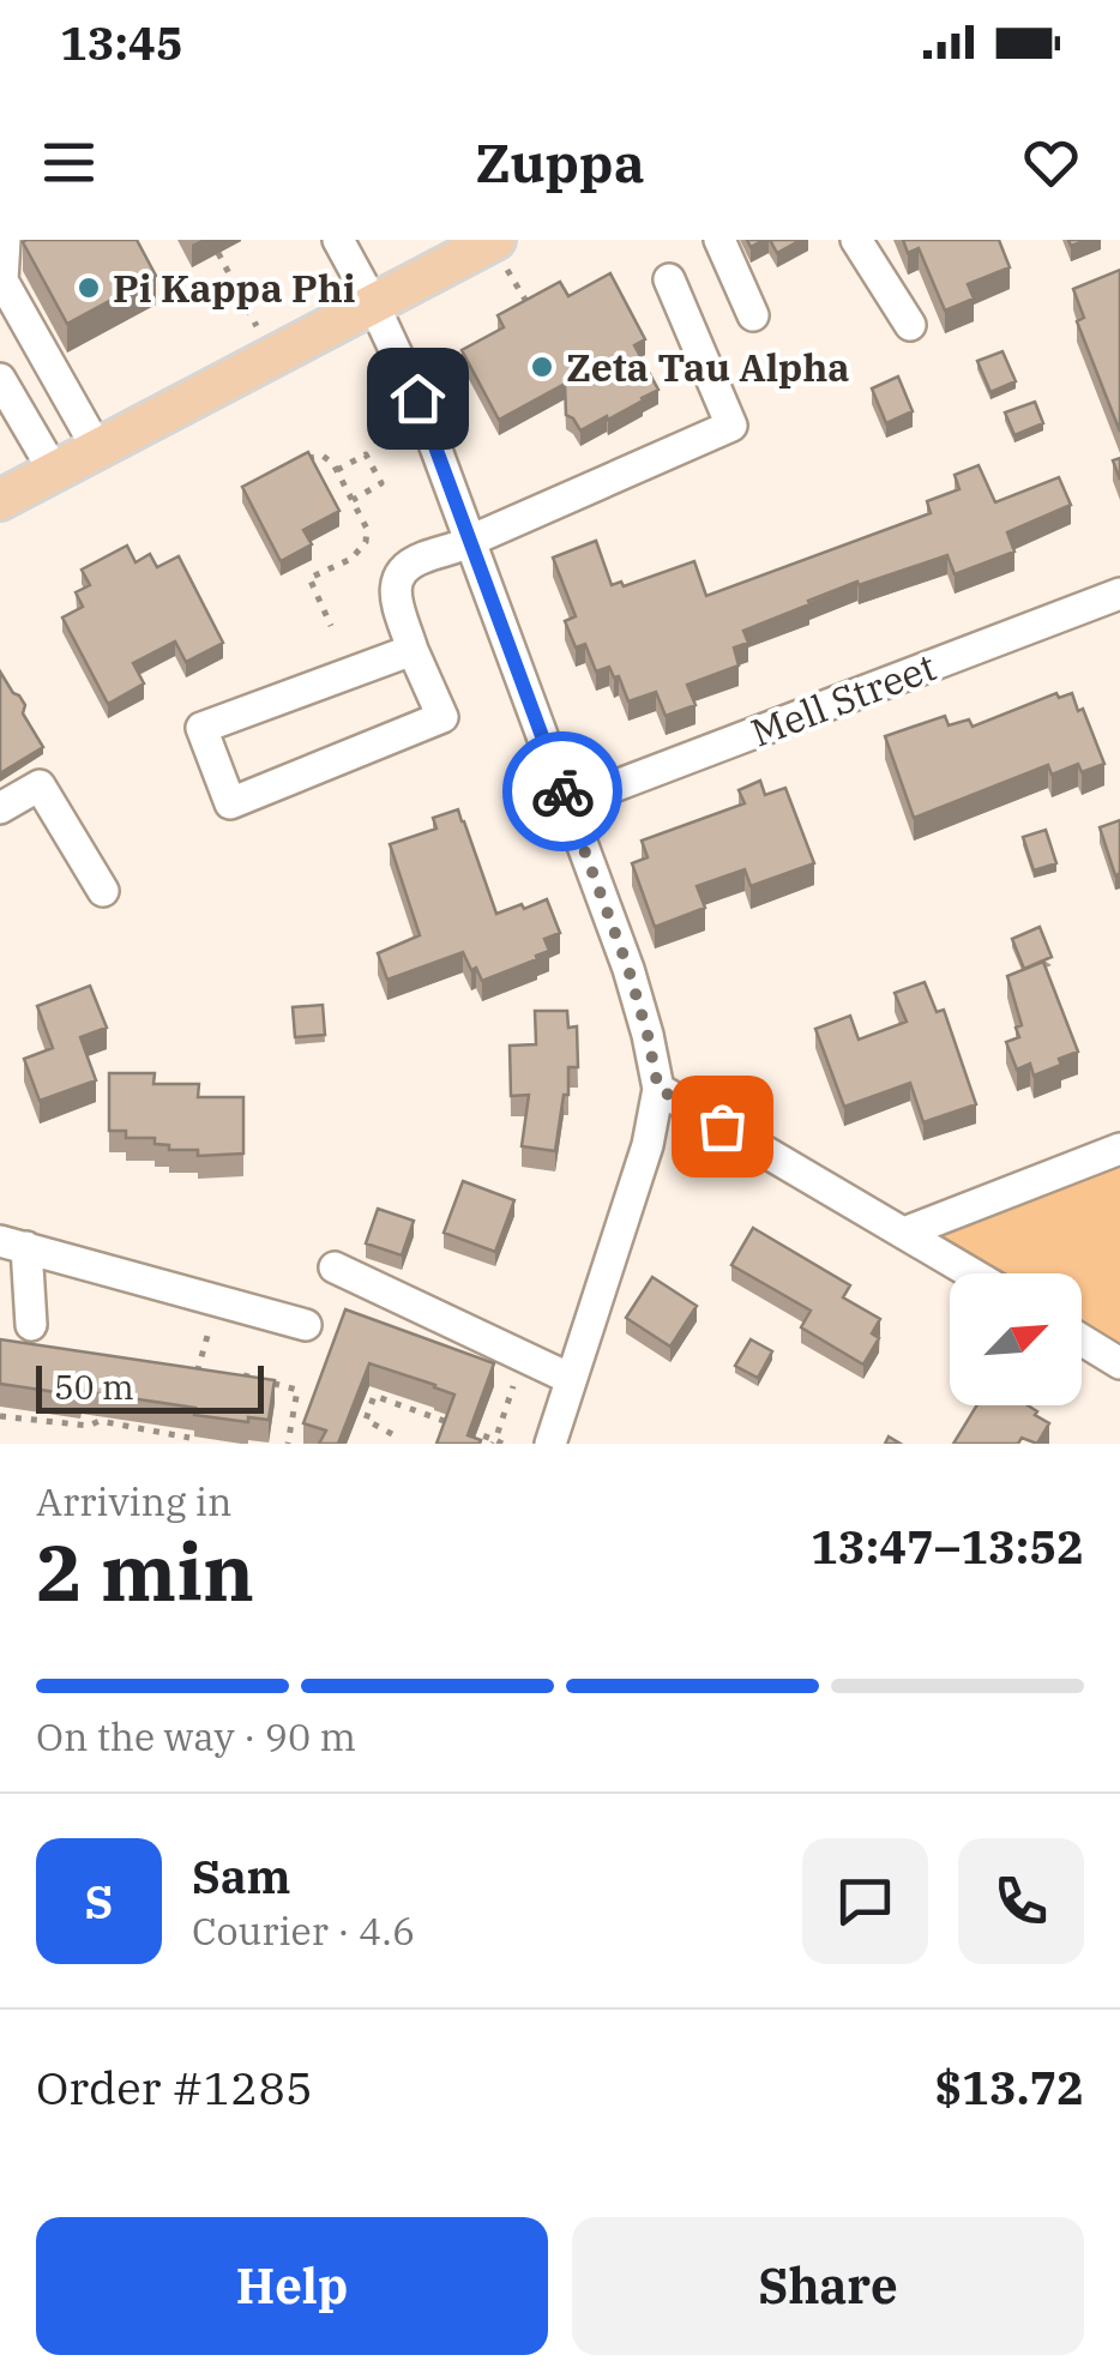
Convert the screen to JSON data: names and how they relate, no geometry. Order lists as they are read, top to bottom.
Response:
{
  "streets": {
    "street": ["Mell Street"]
  },
  "places": ["Pi Kappa Phi", "Zeta Tau Alpha"],
  "scale_bar": "50 m",
  "north": "top right",
  "page": {
    "status": "13:45",
    "header": "Zuppa",
    "scale": "50 m",
    "heading": ["2 min", "Arriving in", "13:47–13:52"],
    "panel": [
      "Sam",
      "Courier · 4.6",
      "Order #1285",
      "$13.72"
    ],
    "bar": "On the way · 90 m",
    "round": "S",
    "buttons": ["Help", "Share"]
  }
}
